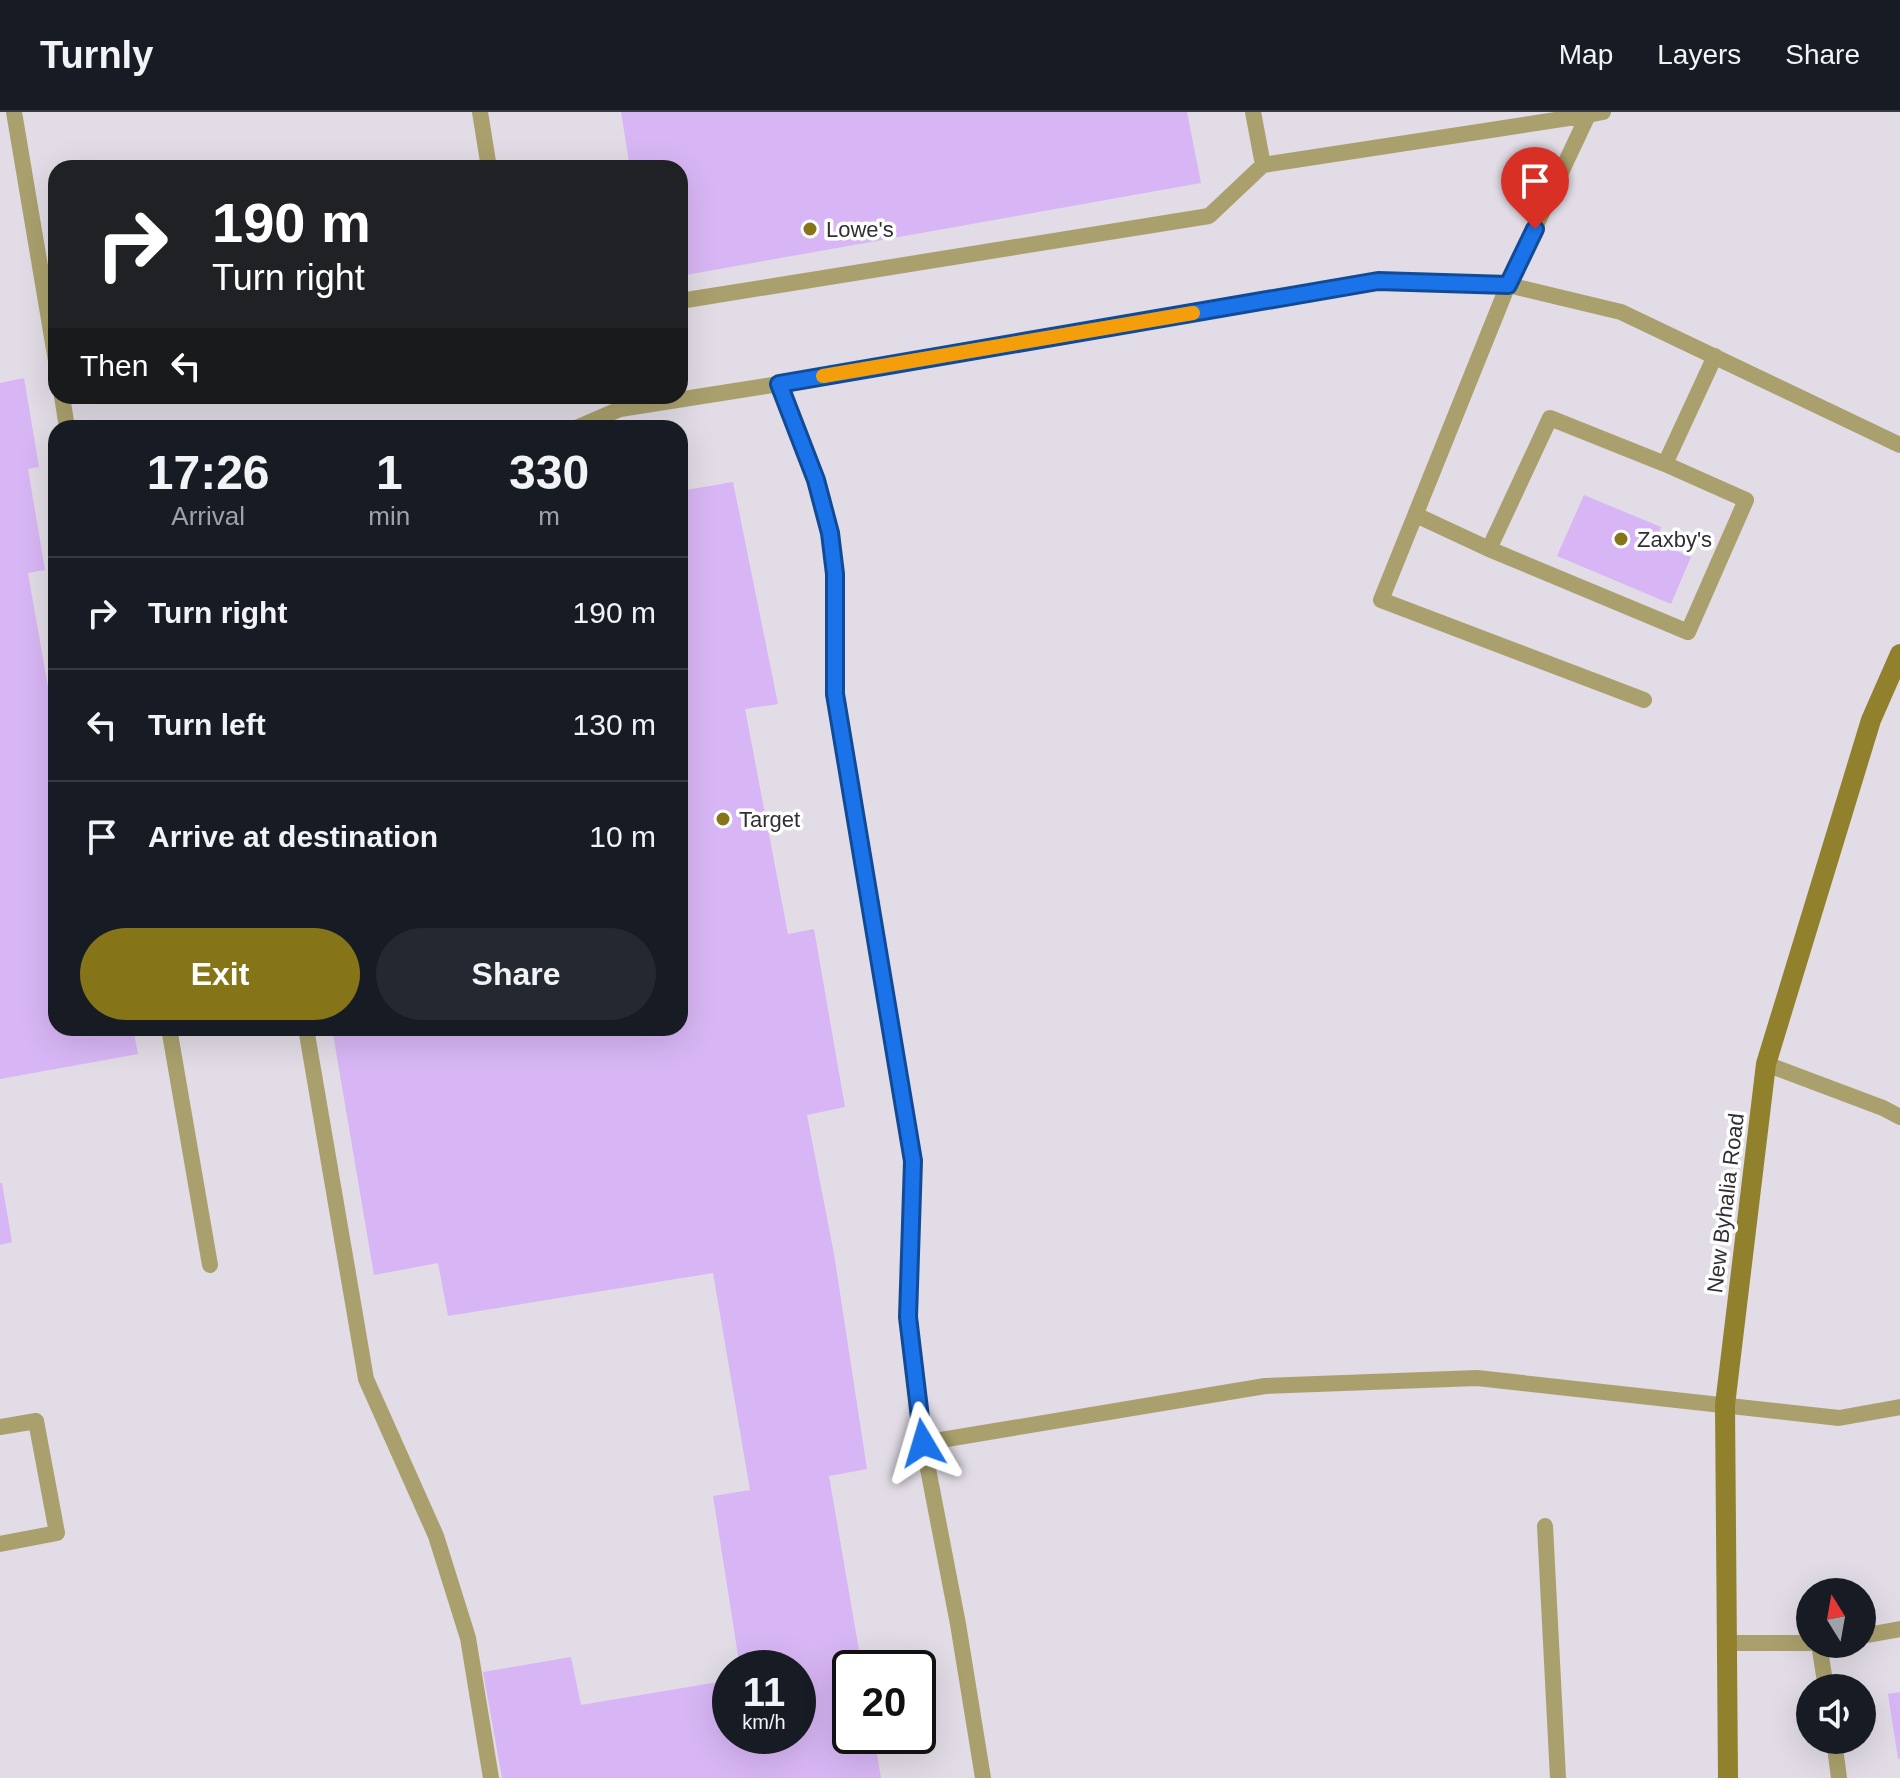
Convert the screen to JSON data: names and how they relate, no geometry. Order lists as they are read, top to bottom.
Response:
{
  "streets": {
    "main road": ["New Byhalia Road"]
  },
  "places": ["Lowe's", "Zaxby's", "Target"],
  "north": "top",
  "page": {
    "header": "Turnly",
    "nav": ["Map", "Layers", "Share"],
    "turn": ["190 m", "Turn right"],
    "then": "Then",
    "eta": [
      "17:26",
      "Arrival",
      "1",
      "min",
      "330",
      "m"
    ],
    "list": [
      {
        "name": "Turn right",
        "value": "190 m"
      },
      {
        "name": "Turn left",
        "value": "130 m"
      },
      {
        "name": "Arrive at destination",
        "value": "10 m"
      }
    ],
    "buttons": ["Exit", "Share"],
    "speed": "11 km/h",
    "limit": "20"
  }
}
